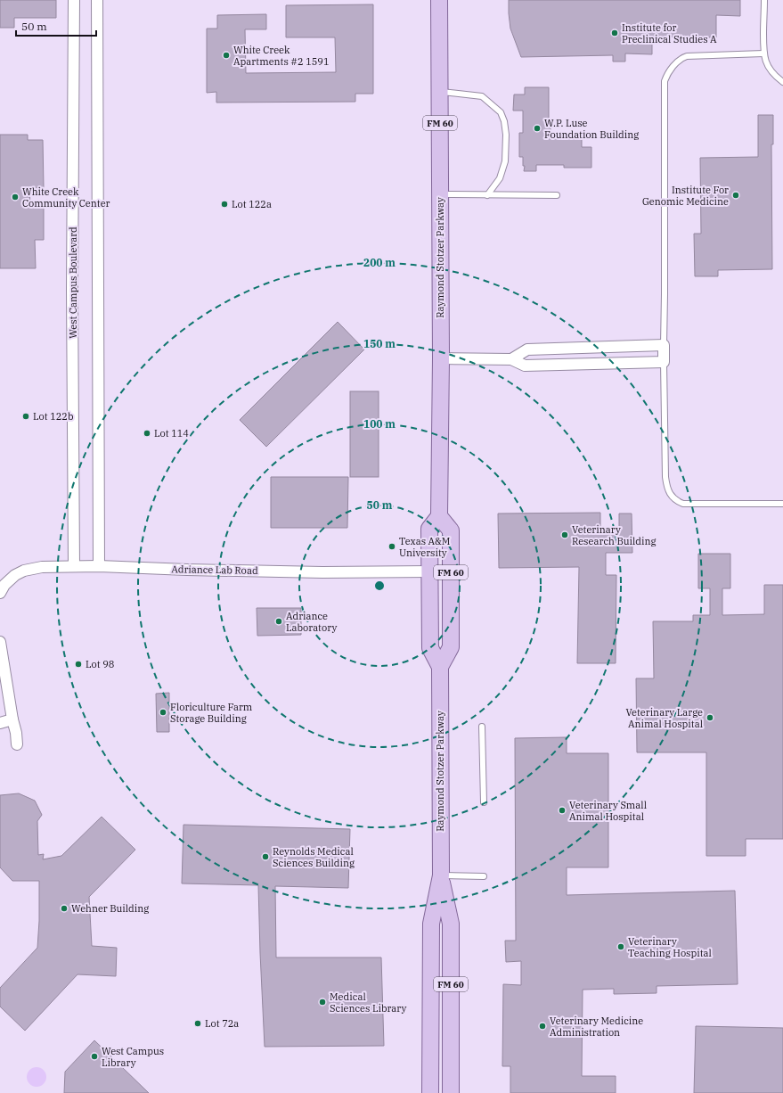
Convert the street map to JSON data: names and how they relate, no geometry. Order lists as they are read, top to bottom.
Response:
{
  "streets": {
    "main road": ["FM 60", "Raymond Stotzer Parkway"],
    "street": ["West Campus Boulevard", "Adriance Lab Road"]
  },
  "crossings": [
    ["Raymond Stotzer Parkway", "Adriance Lab Road"],
    ["West Campus Boulevard", "Adriance Lab Road"]
  ],
  "places": [
    "Institute for Preclinical Studies A",
    "White Creek Apartments #2 1591",
    "W.P. Luse Foundation Building",
    "Institute For Genomic Medicine",
    "White Creek Community Center",
    "Lot 122a",
    "Lot 122b",
    "Lot 114",
    "Veterinary Research Building",
    "Texas A&M University",
    "Adriance Laboratory",
    "Lot 98",
    "Floriculture Farm Storage Building",
    "Veterinary Large Animal Hospital",
    "Veterinary Small Animal Hospital",
    "Reynolds Medical Sciences Building",
    "Wehner Building",
    "Veterinary Teaching Hospital",
    "Medical Sciences Library",
    "Lot 72a",
    "Veterinary Medicine Administration",
    "West Campus Library"
  ],
  "scale_bar": "50 m",
  "rings": [
    "200 m",
    "150 m",
    "100 m",
    "50 m"
  ]
}
